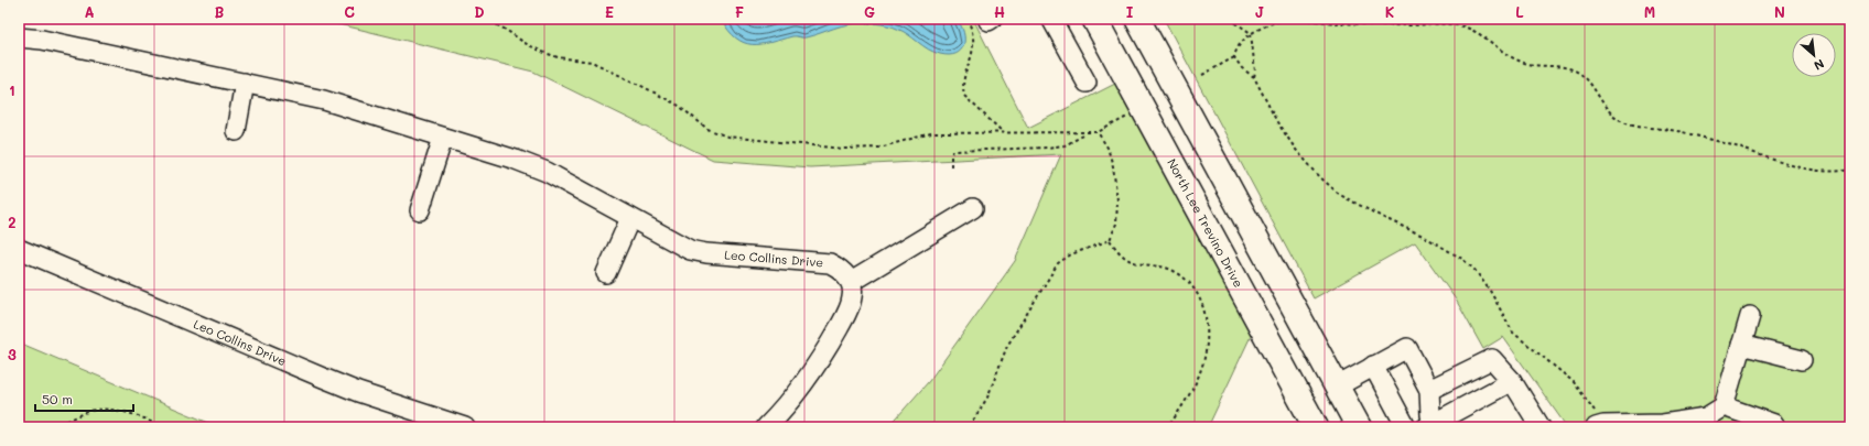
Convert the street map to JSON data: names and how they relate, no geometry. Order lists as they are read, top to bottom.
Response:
{
  "streets": {
    "main road": ["North Lee Trevino Drive"],
    "street": ["Leo Collins Drive"]
  },
  "scale_bar": "50 m",
  "north": "bottom right",
  "grid": {
    "columns": [
      "A",
      "B",
      "C",
      "D",
      "E",
      "F",
      "G",
      "H",
      "I",
      "J",
      "K",
      "L",
      "M",
      "N"
    ],
    "rows": ["1", "2", "3"]
  }
}
